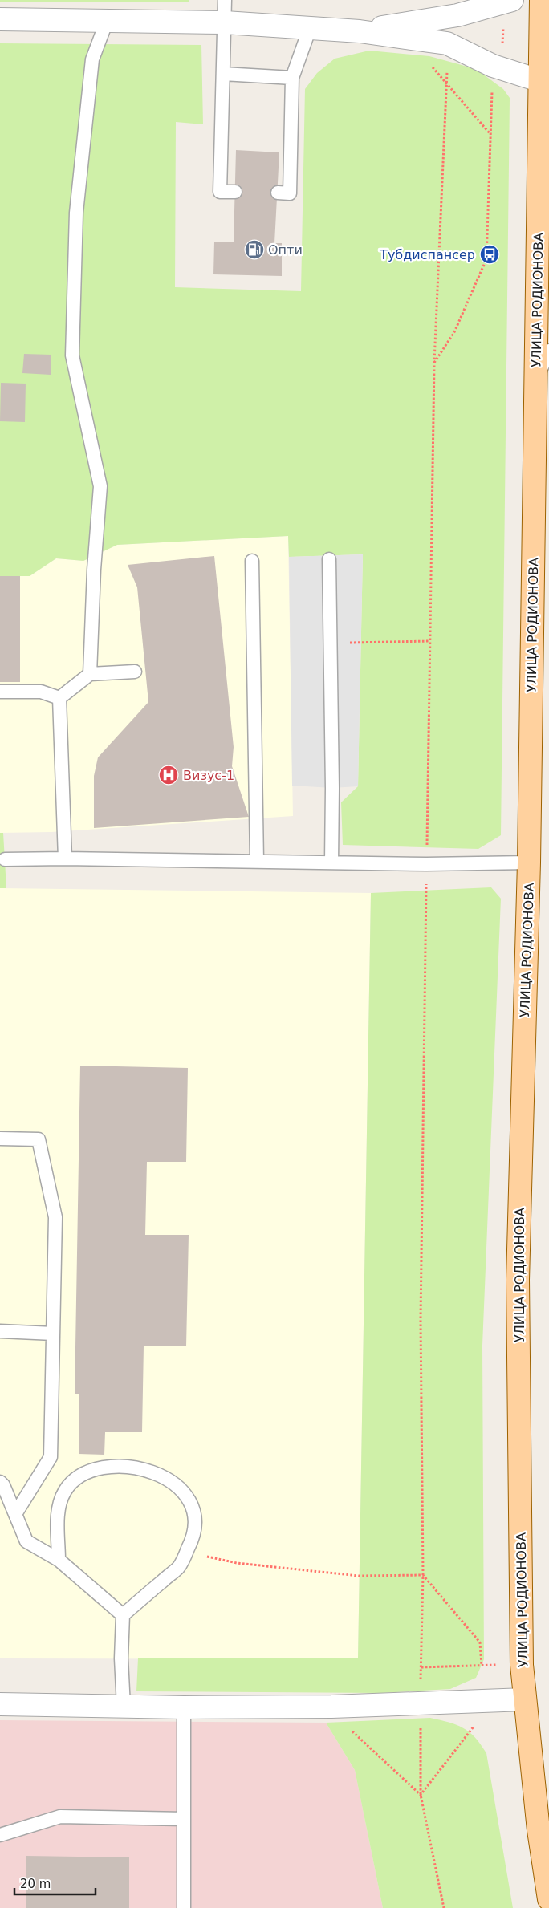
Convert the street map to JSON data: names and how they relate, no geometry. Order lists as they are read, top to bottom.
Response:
{
  "streets": {
    "main road": ["УЛИЦА РОДИОНОВА"]
  },
  "places": {
    "fuel station": ["Опти"],
    "bus stop": ["Тубдиспансер"],
    "hospital": ["Визус-1"]
  },
  "scale_bar": "20 m"
}
